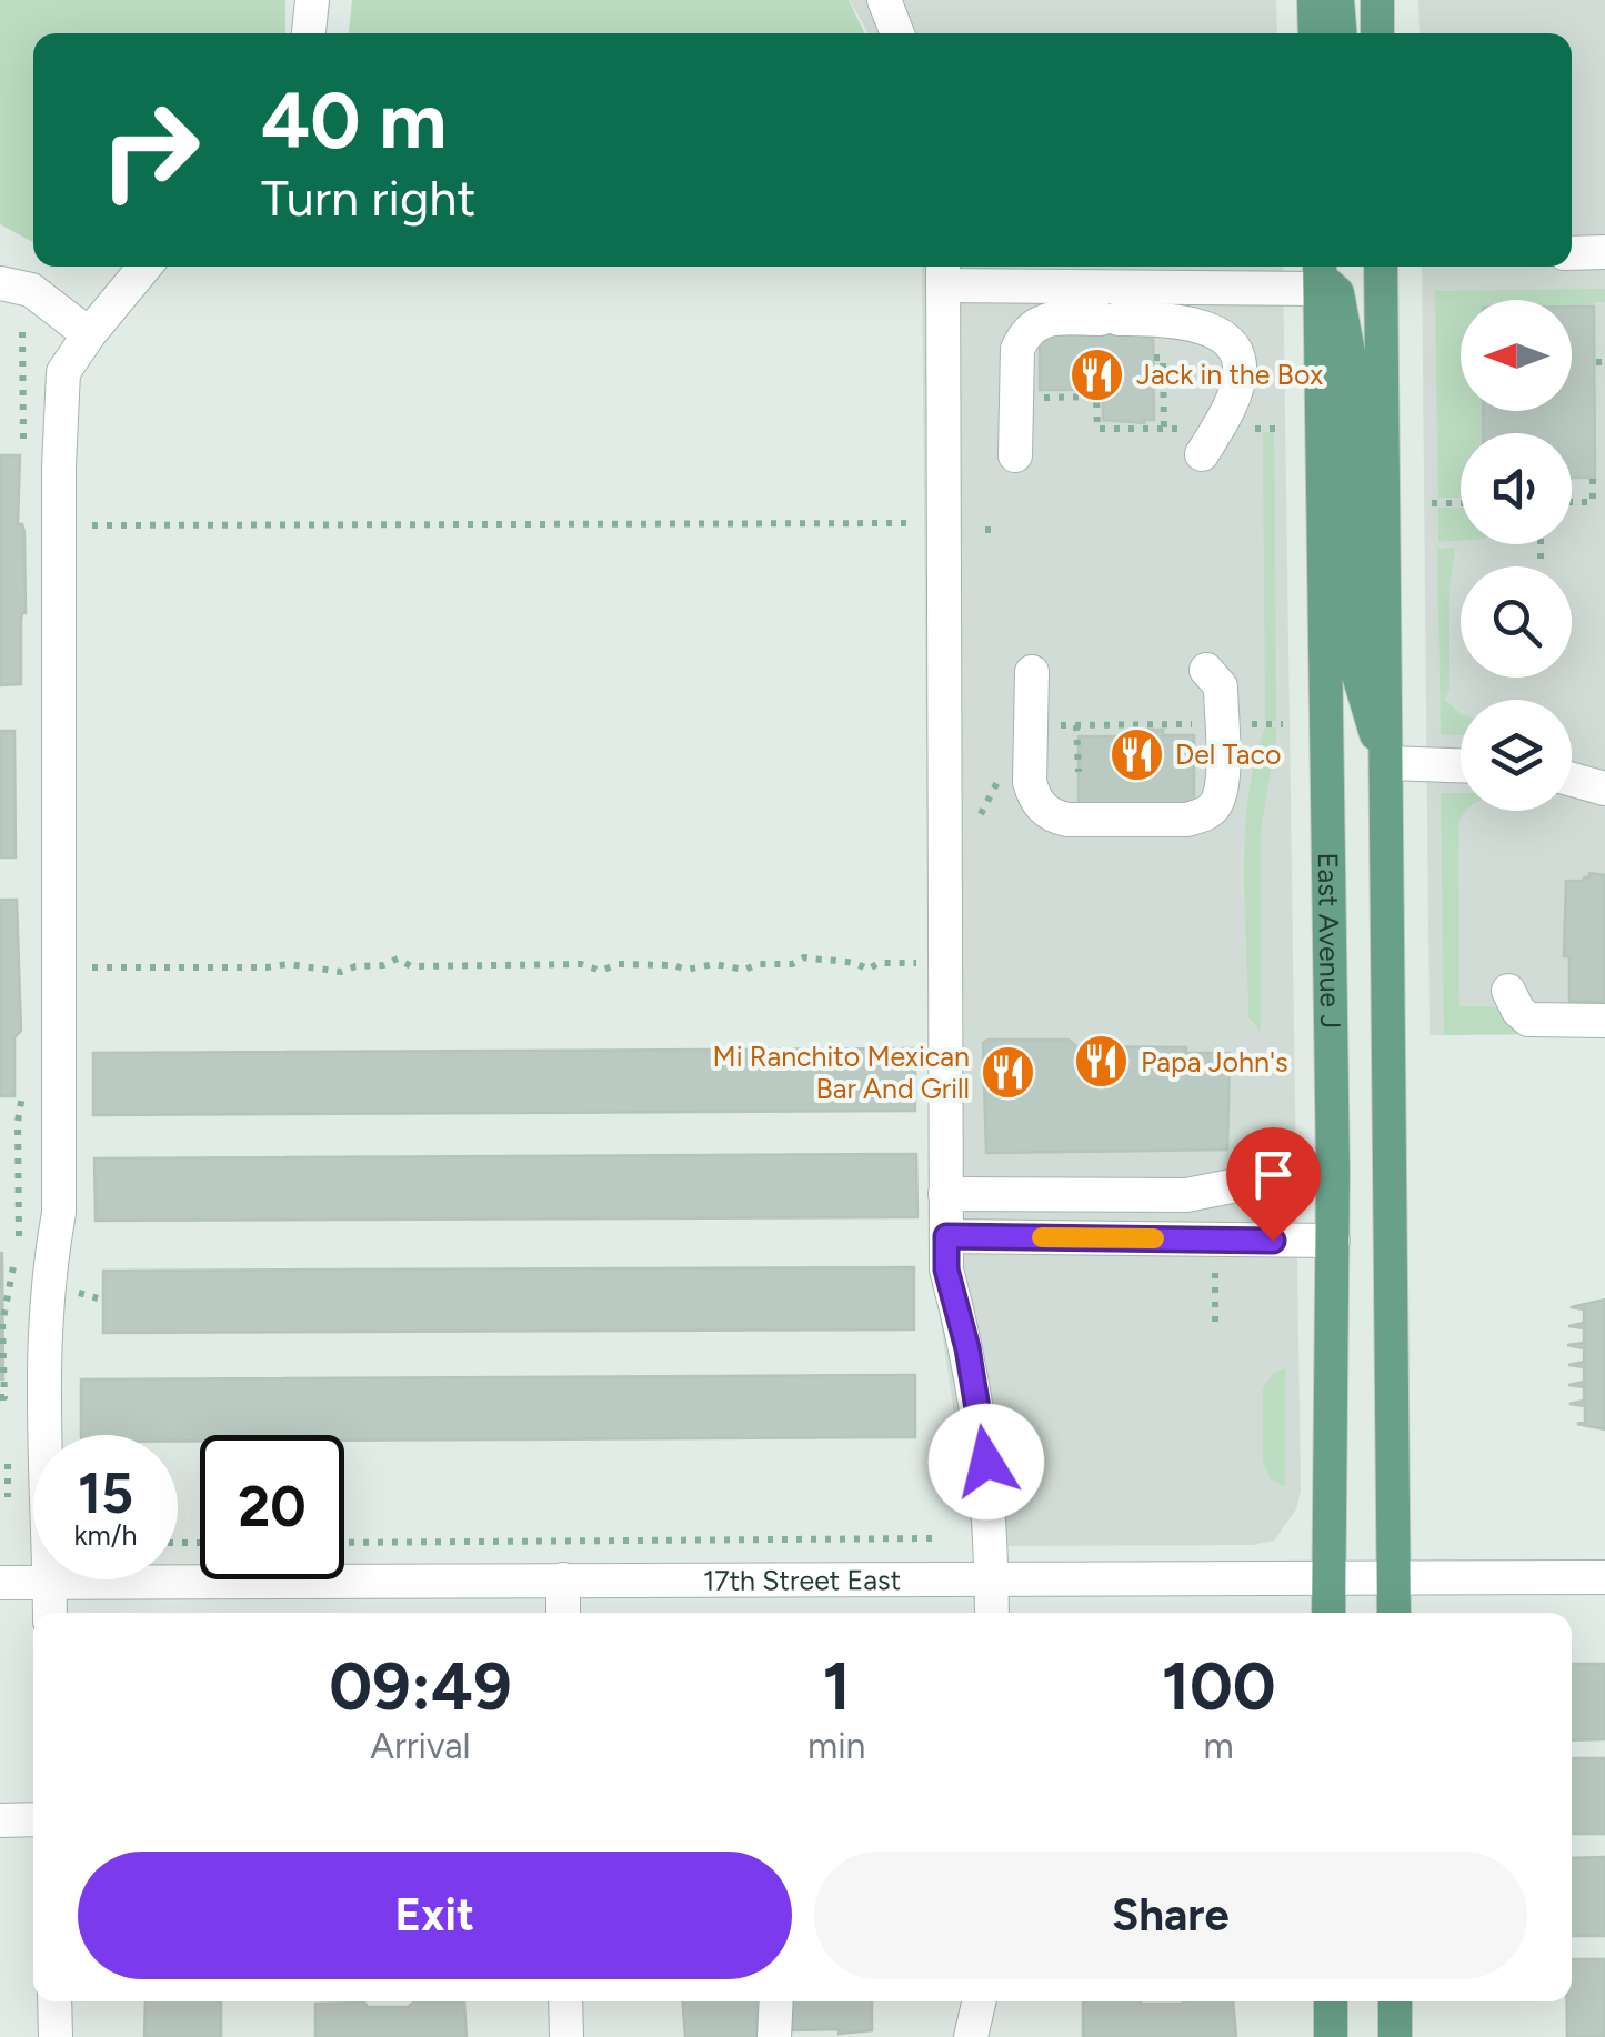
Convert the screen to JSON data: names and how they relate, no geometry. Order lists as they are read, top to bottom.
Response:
{
  "streets": {
    "main road": ["East Avenue J"],
    "street": ["17th Street East"]
  },
  "crossings": [
    ["East Avenue J", "17th Street East"]
  ],
  "places": {
    "restaurant": [
      "Jack in the Box",
      "Del Taco",
      "Papa John's",
      "Mi Ranchito Mexican Bar And Grill"
    ]
  },
  "north": "left",
  "page": {
    "turn": ["40 m", "Turn right"],
    "speed": "15 km/h",
    "limit": "20",
    "eta": [
      "09:49",
      "Arrival",
      "1",
      "min",
      "100",
      "m"
    ],
    "buttons": ["Exit", "Share"]
  }
}
